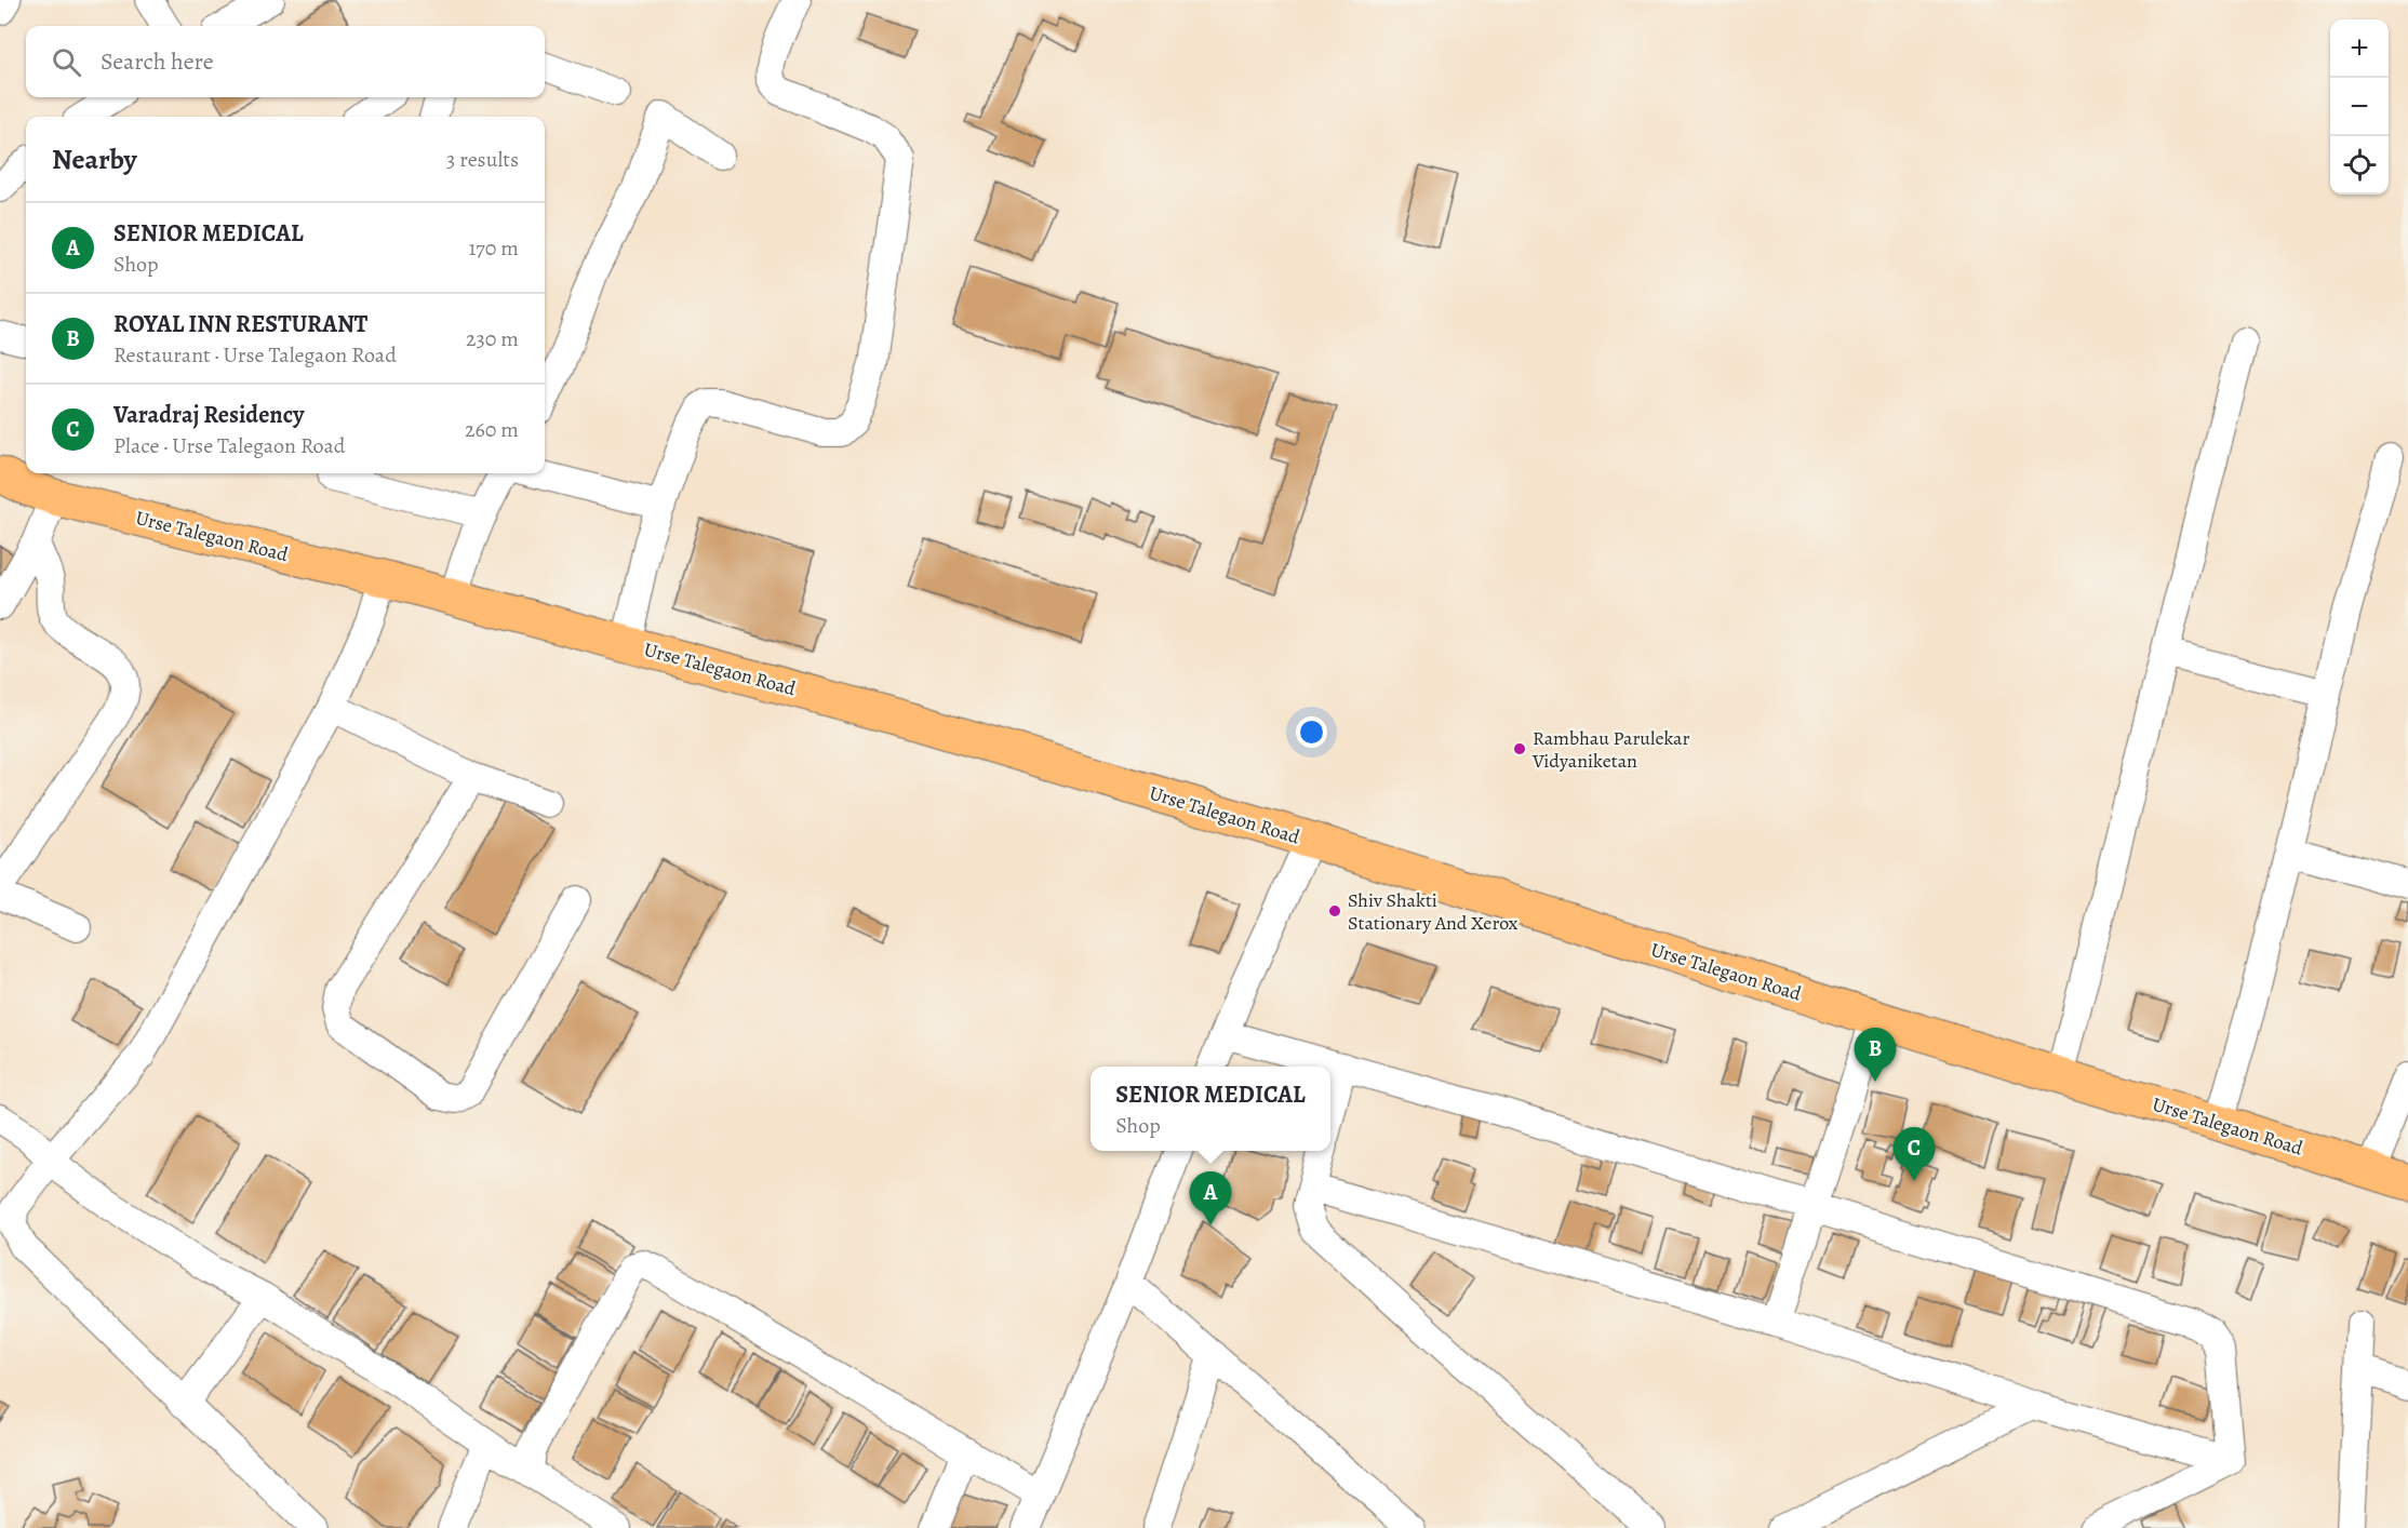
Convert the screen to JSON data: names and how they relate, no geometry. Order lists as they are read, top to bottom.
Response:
{
  "streets": {
    "highway": ["Urse Talegaon Road"]
  },
  "places": ["Rambhau Parulekar Vidyaniketan", "Shiv Shakti Stationary And Xerox"],
  "page": {
    "map_buttons": ["+", "−"],
    "search": "Search here",
    "heading": ["Nearby", "3 results"],
    "list": [
      {
        "mark": "A",
        "name": "SENIOR MEDICAL",
        "note": "Shop",
        "value": "170 m"
      },
      {
        "mark": "B",
        "name": "ROYAL INN RESTURANT",
        "note": "Restaurant · Urse Talegaon Road",
        "value": "230 m"
      },
      {
        "mark": "C",
        "name": "Varadraj Residency",
        "note": "Place · Urse Talegaon Road",
        "value": "260 m"
      }
    ],
    "pins": ["B", "C", "A"],
    "popup": ["SENIOR MEDICAL", "Shop"]
  }
}
